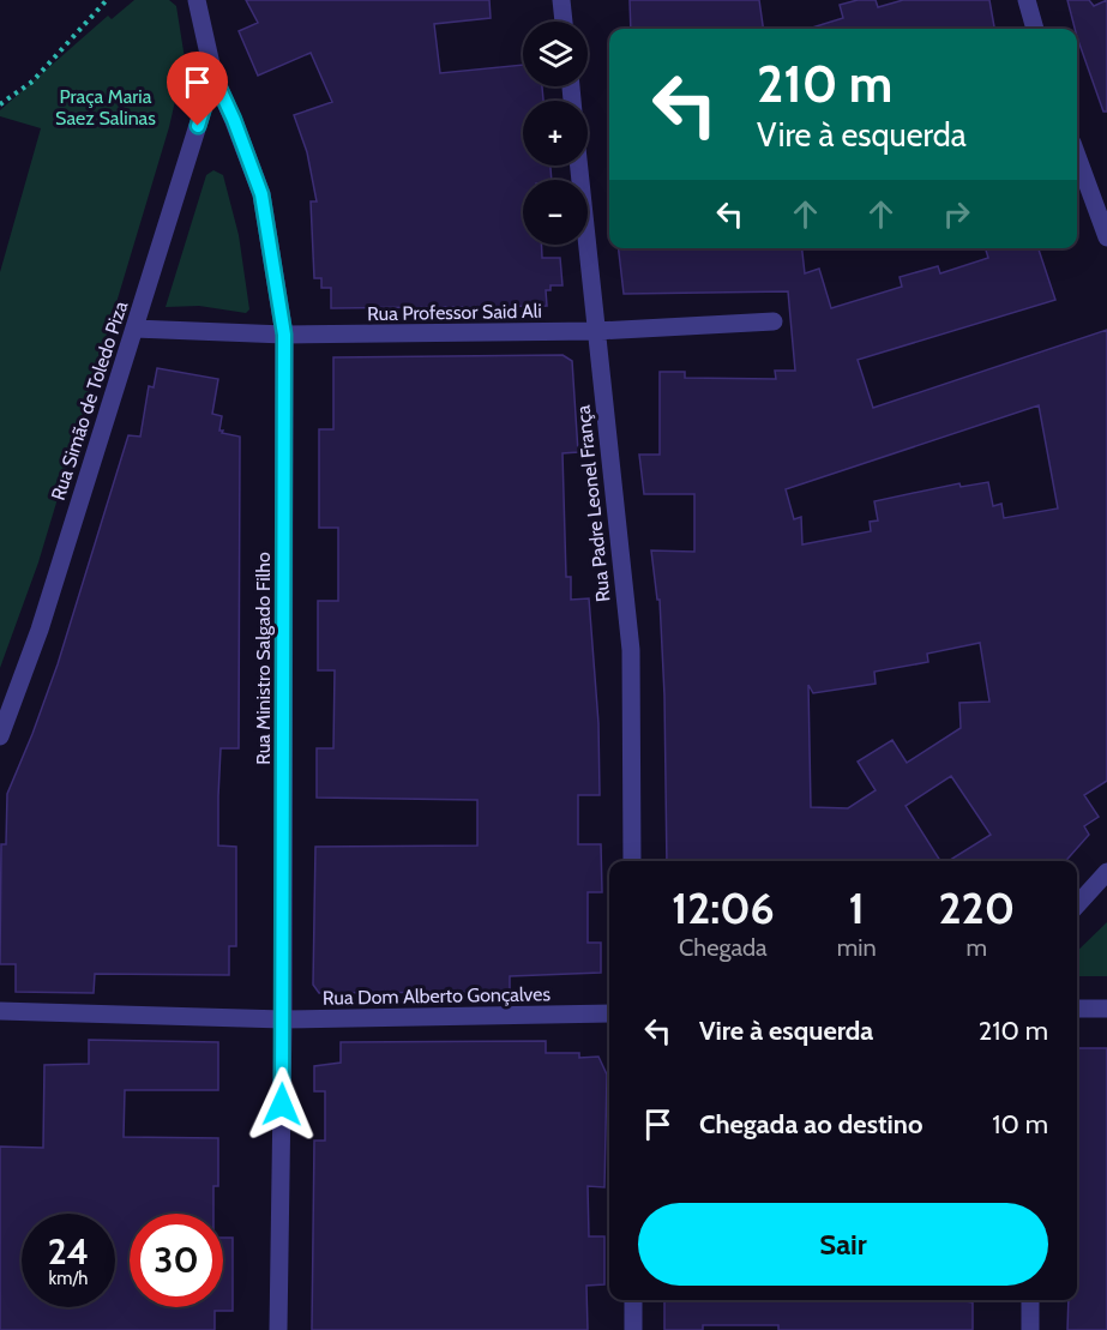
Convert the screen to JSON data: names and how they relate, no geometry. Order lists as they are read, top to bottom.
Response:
{
  "streets": {
    "street": [
      "Rua Professor Said Ali",
      "Rua Simão de Toledo Piza",
      "Rua Padre Leonel França",
      "Rua Ministro Salgado Filho",
      "Rua Dom Alberto Gonçalves"
    ]
  },
  "crossings": [
    ["Rua Professor Said Ali", "Rua Simão de Toledo Piza"],
    ["Rua Professor Said Ali", "Rua Padre Leonel França"],
    ["Rua Professor Said Ali", "Rua Ministro Salgado Filho"],
    ["Rua Simão de Toledo Piza", "Rua Ministro Salgado Filho"],
    ["Rua Ministro Salgado Filho", "Rua Dom Alberto Gonçalves"]
  ],
  "parks": ["Praça Maria Saez Salinas"],
  "page": {
    "map_buttons": ["+", "−"],
    "turn": ["210 m", "Vire à esquerda"],
    "eta": [
      "12:06",
      "Chegada",
      "1",
      "min",
      "220",
      "m"
    ],
    "list": [
      {
        "name": "Vire à esquerda",
        "value": "210 m"
      },
      {
        "name": "Chegada ao destino",
        "value": "10 m"
      }
    ],
    "buttons": "Sair",
    "speed": "24 km/h",
    "limit": "30"
  }
}
